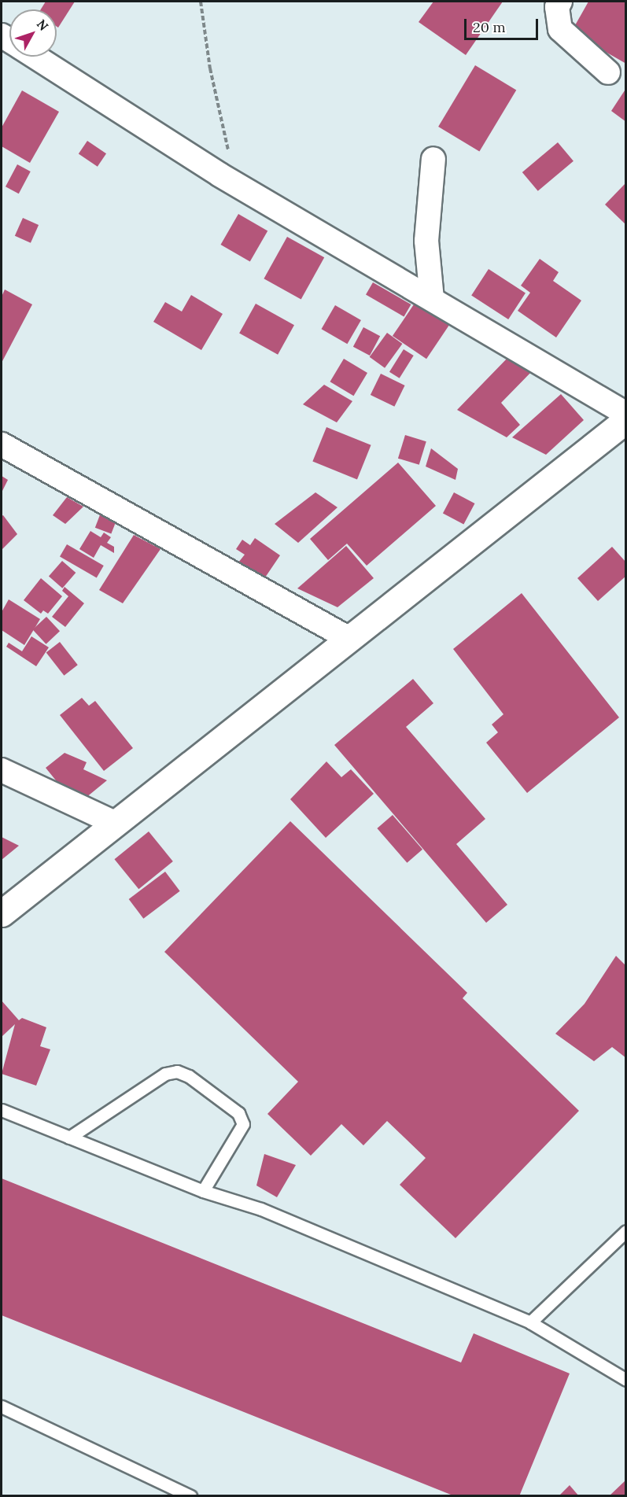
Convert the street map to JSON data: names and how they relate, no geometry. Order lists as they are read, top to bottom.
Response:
{
  "scale_bar": "20 m",
  "north": "top right"
}
